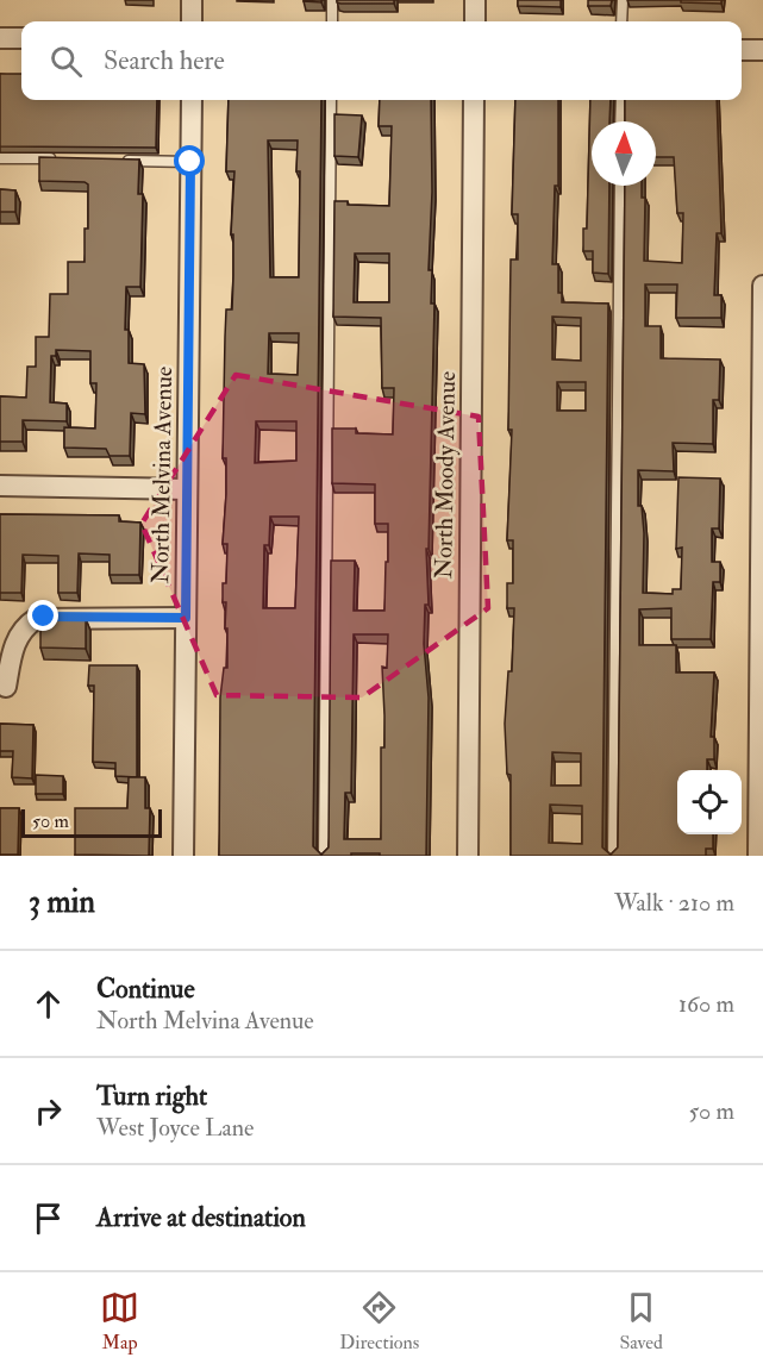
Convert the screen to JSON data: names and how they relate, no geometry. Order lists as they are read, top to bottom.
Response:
{
  "streets": {
    "street": ["North Melvina Avenue", "North Moody Avenue"]
  },
  "scale_bar": "50 m",
  "north": "top",
  "page": {
    "search": "Search here",
    "scale": "50 m",
    "heading": ["3 min", "Walk · 210 m"],
    "list": [
      ["Continue", "North Melvina Avenue", "160 m"],
      ["Turn right", "West Joyce Lane", "50 m"],
      "Arrive at destination"
    ],
    "nav": ["Map", "Directions", "Saved"]
  }
}
